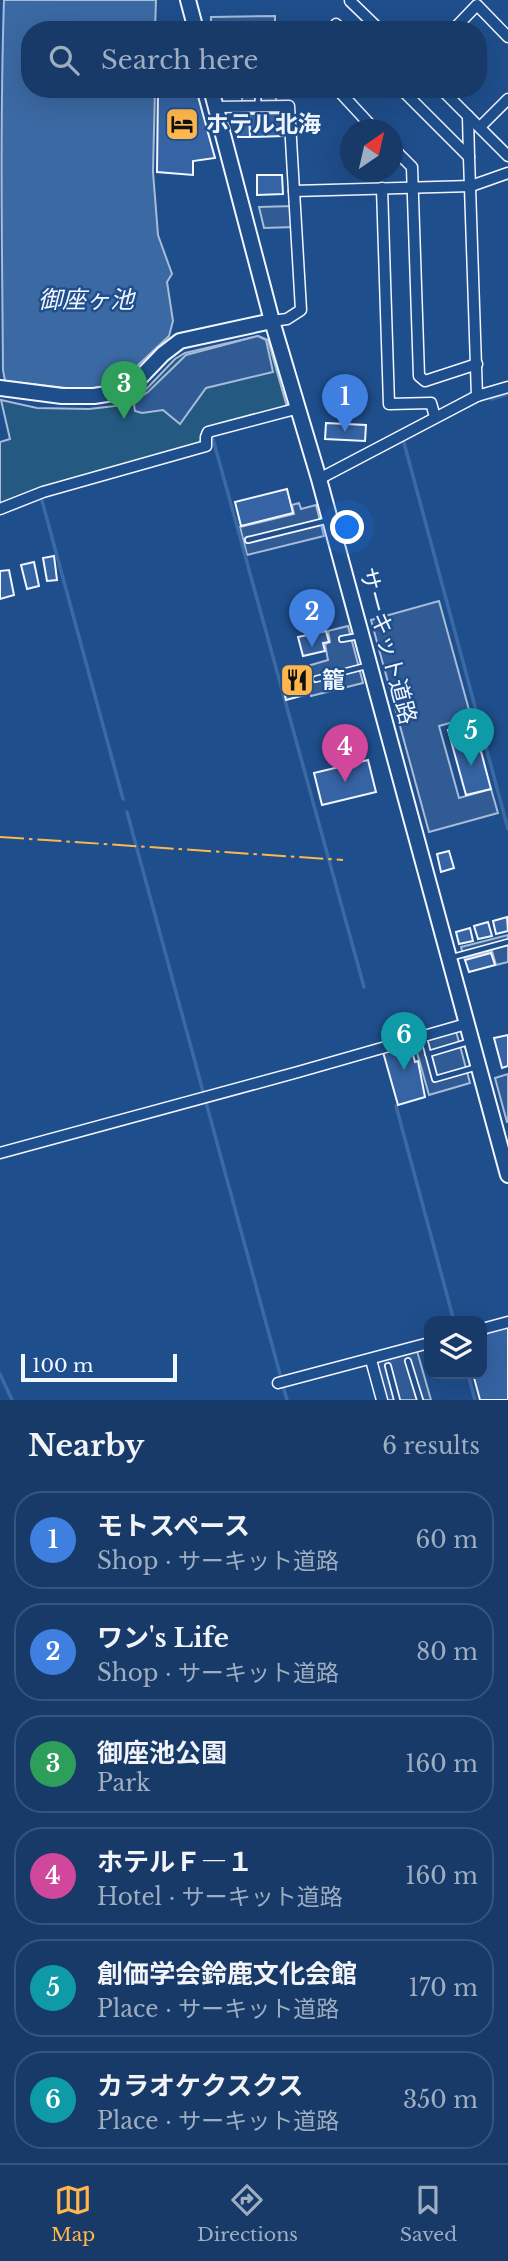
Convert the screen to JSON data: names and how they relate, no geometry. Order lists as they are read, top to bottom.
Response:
{
  "streets": {
    "street": ["サーキット道路"]
  },
  "water": ["御座ヶ池"],
  "places": {
    "hotel": ["ホテル北海"],
    "restaurant": ["籠"]
  },
  "scale_bar": "100 m",
  "north": "top right",
  "page": {
    "search": "Search here",
    "pins": [
      "3",
      "1",
      "2",
      "5",
      "4",
      "6"
    ],
    "scale": "100 m",
    "heading": ["Nearby", "6 results"],
    "list": [
      {
        "mark": "1",
        "name": "モトスペース",
        "note": "Shop · サーキット道路",
        "value": "60 m"
      },
      {
        "mark": "2",
        "name": "ワン's Life",
        "note": "Shop · サーキット道路",
        "value": "80 m"
      },
      {
        "mark": "3",
        "name": "御座池公園",
        "note": "Park",
        "value": "160 m"
      },
      {
        "mark": "4",
        "name": "ホテルＦ―１",
        "note": "Hotel · サーキット道路",
        "value": "160 m"
      },
      {
        "mark": "5",
        "name": "創価学会鈴鹿文化会館",
        "note": "Place · サーキット道路",
        "value": "170 m"
      },
      {
        "mark": "6",
        "name": "カラオケクスクス",
        "note": "Place · サーキット道路",
        "value": "350 m"
      }
    ],
    "nav": ["Map", "Directions", "Saved"]
  }
}
